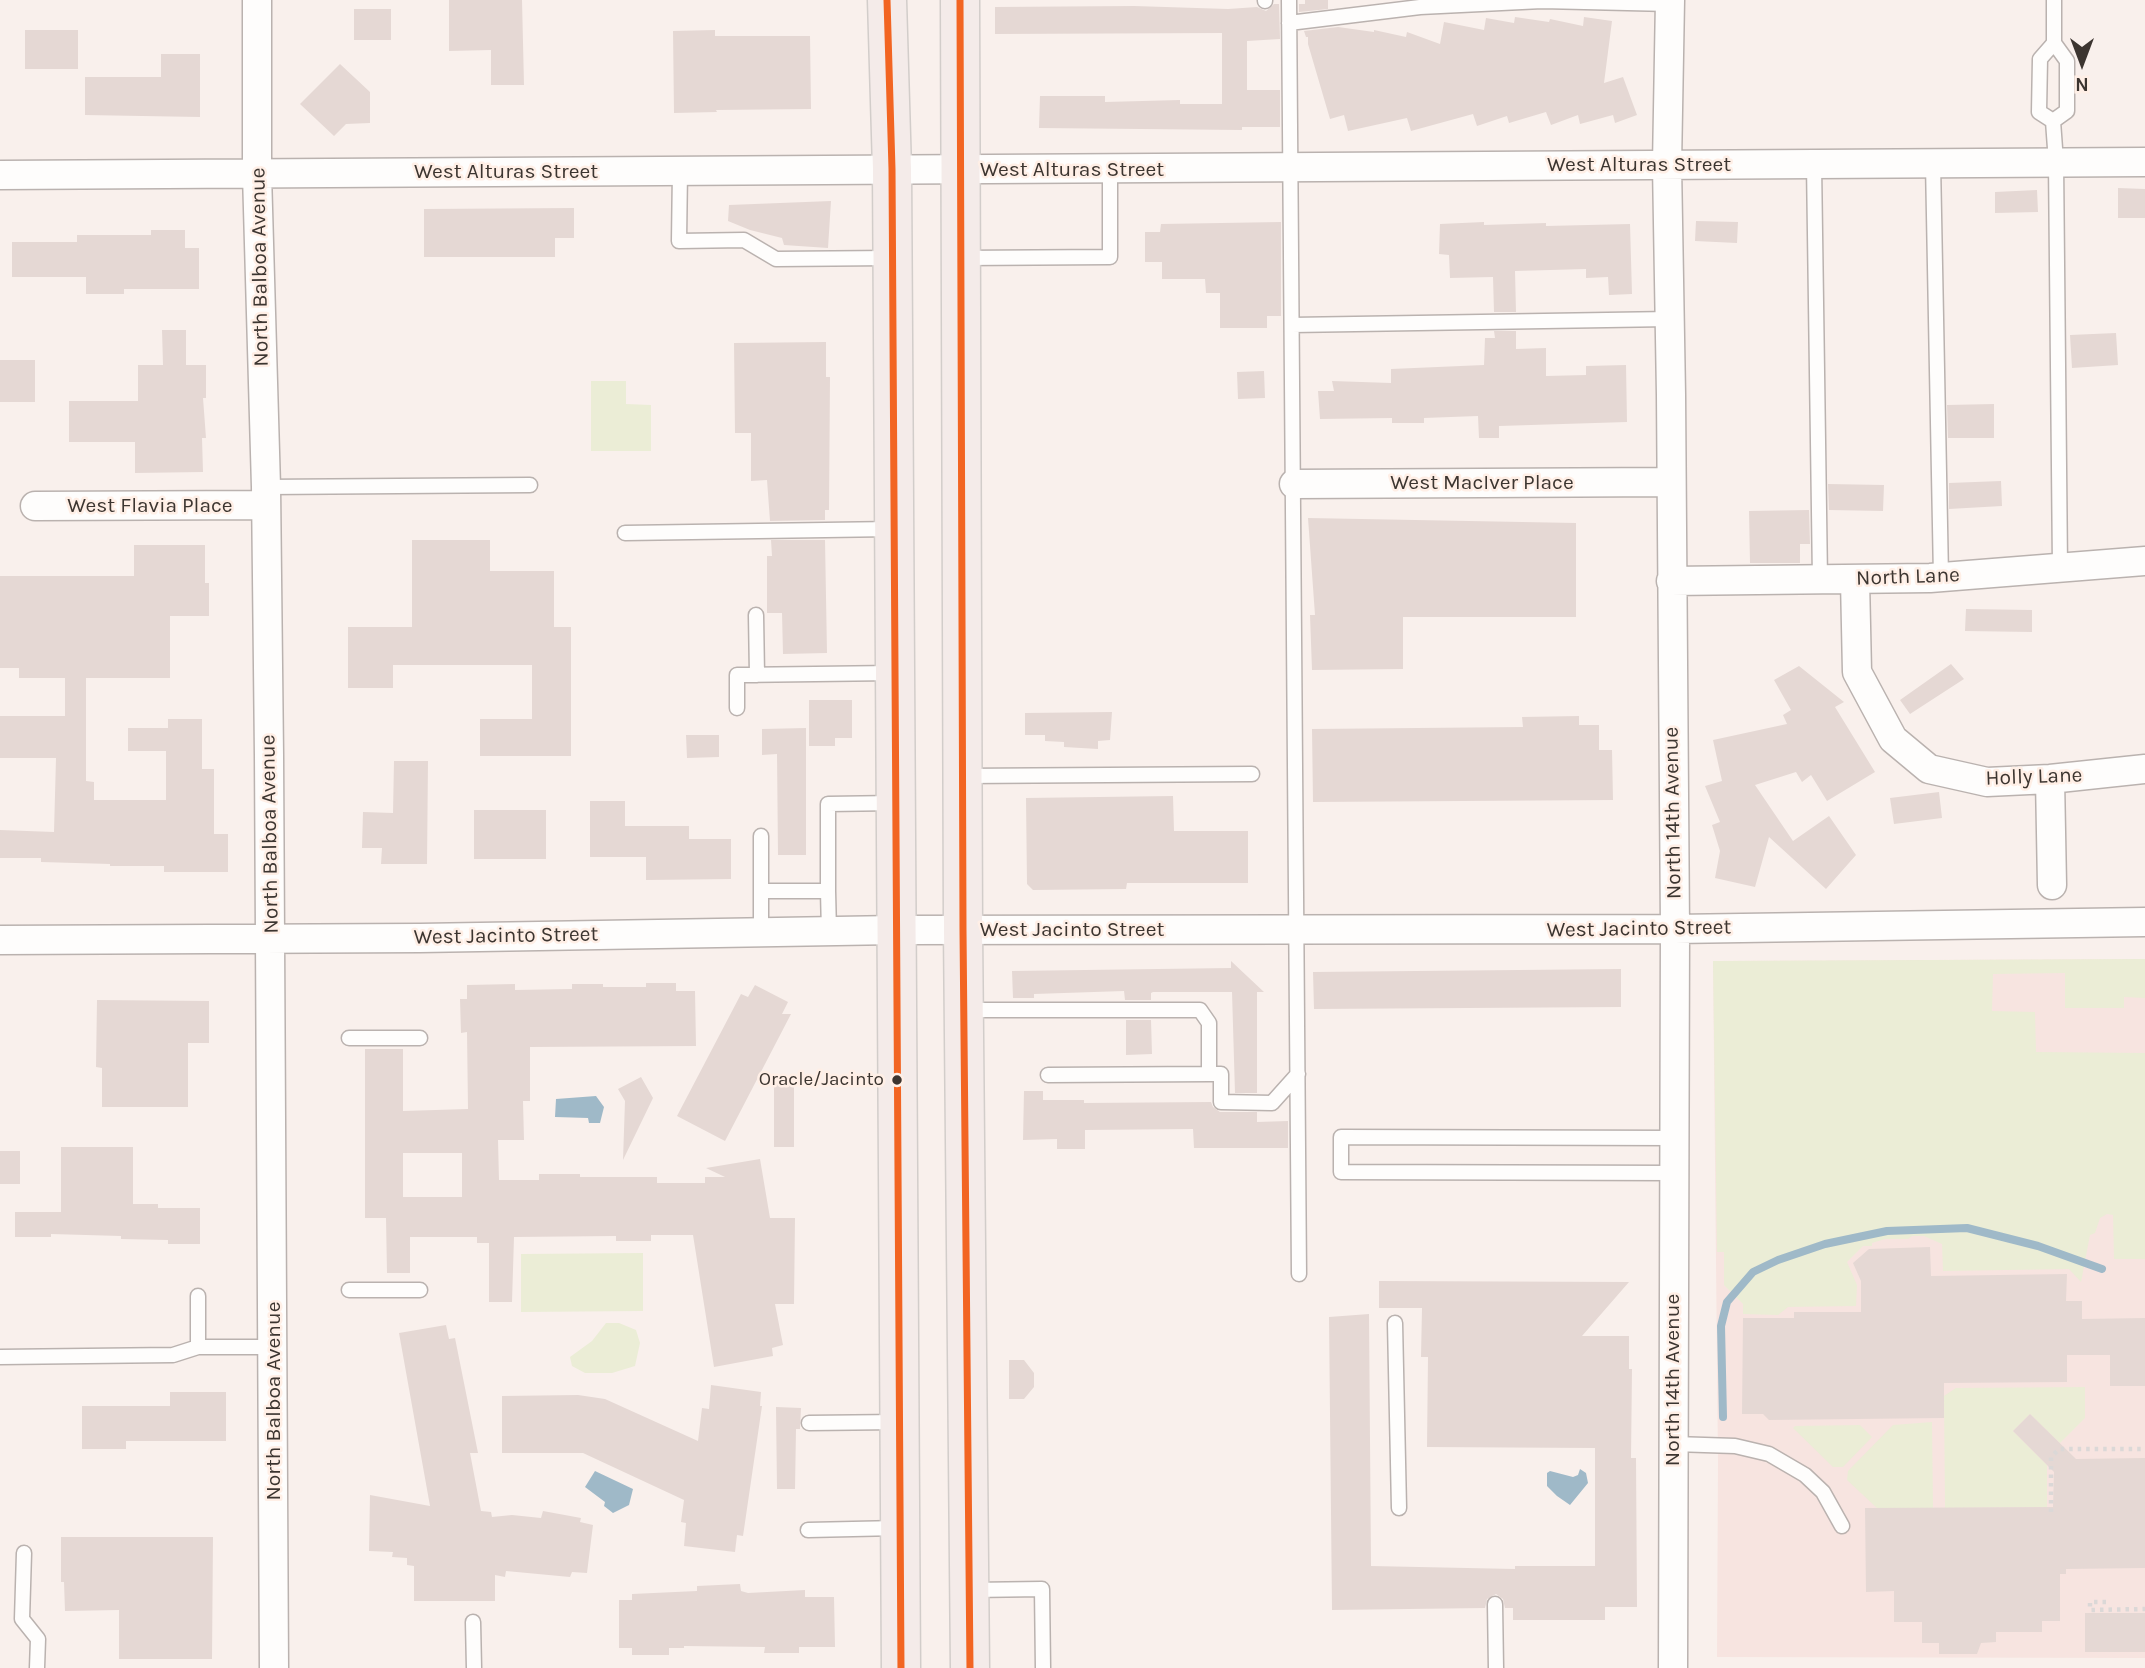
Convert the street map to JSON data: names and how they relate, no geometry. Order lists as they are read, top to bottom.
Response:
{
  "streets": {
    "street": [
      "West Alturas Street",
      "North Balboa Avenue",
      "West MacIver Place",
      "West Flavia Place",
      "North Lane",
      "Holly Lane",
      "North 14th Avenue",
      "West Jacinto Street"
    ]
  },
  "crossings": [
    ["West Alturas Street", "North Balboa Avenue"],
    ["West Alturas Street", "North 14th Avenue"],
    ["North Balboa Avenue", "West Flavia Place"],
    ["North Balboa Avenue", "West Jacinto Street"],
    ["West MacIver Place", "North 14th Avenue"],
    ["North Lane", "Holly Lane"],
    ["North Lane", "North 14th Avenue"],
    ["North 14th Avenue", "West Jacinto Street"]
  ],
  "places": ["Oracle/Jacinto"],
  "north": "bottom"
}
